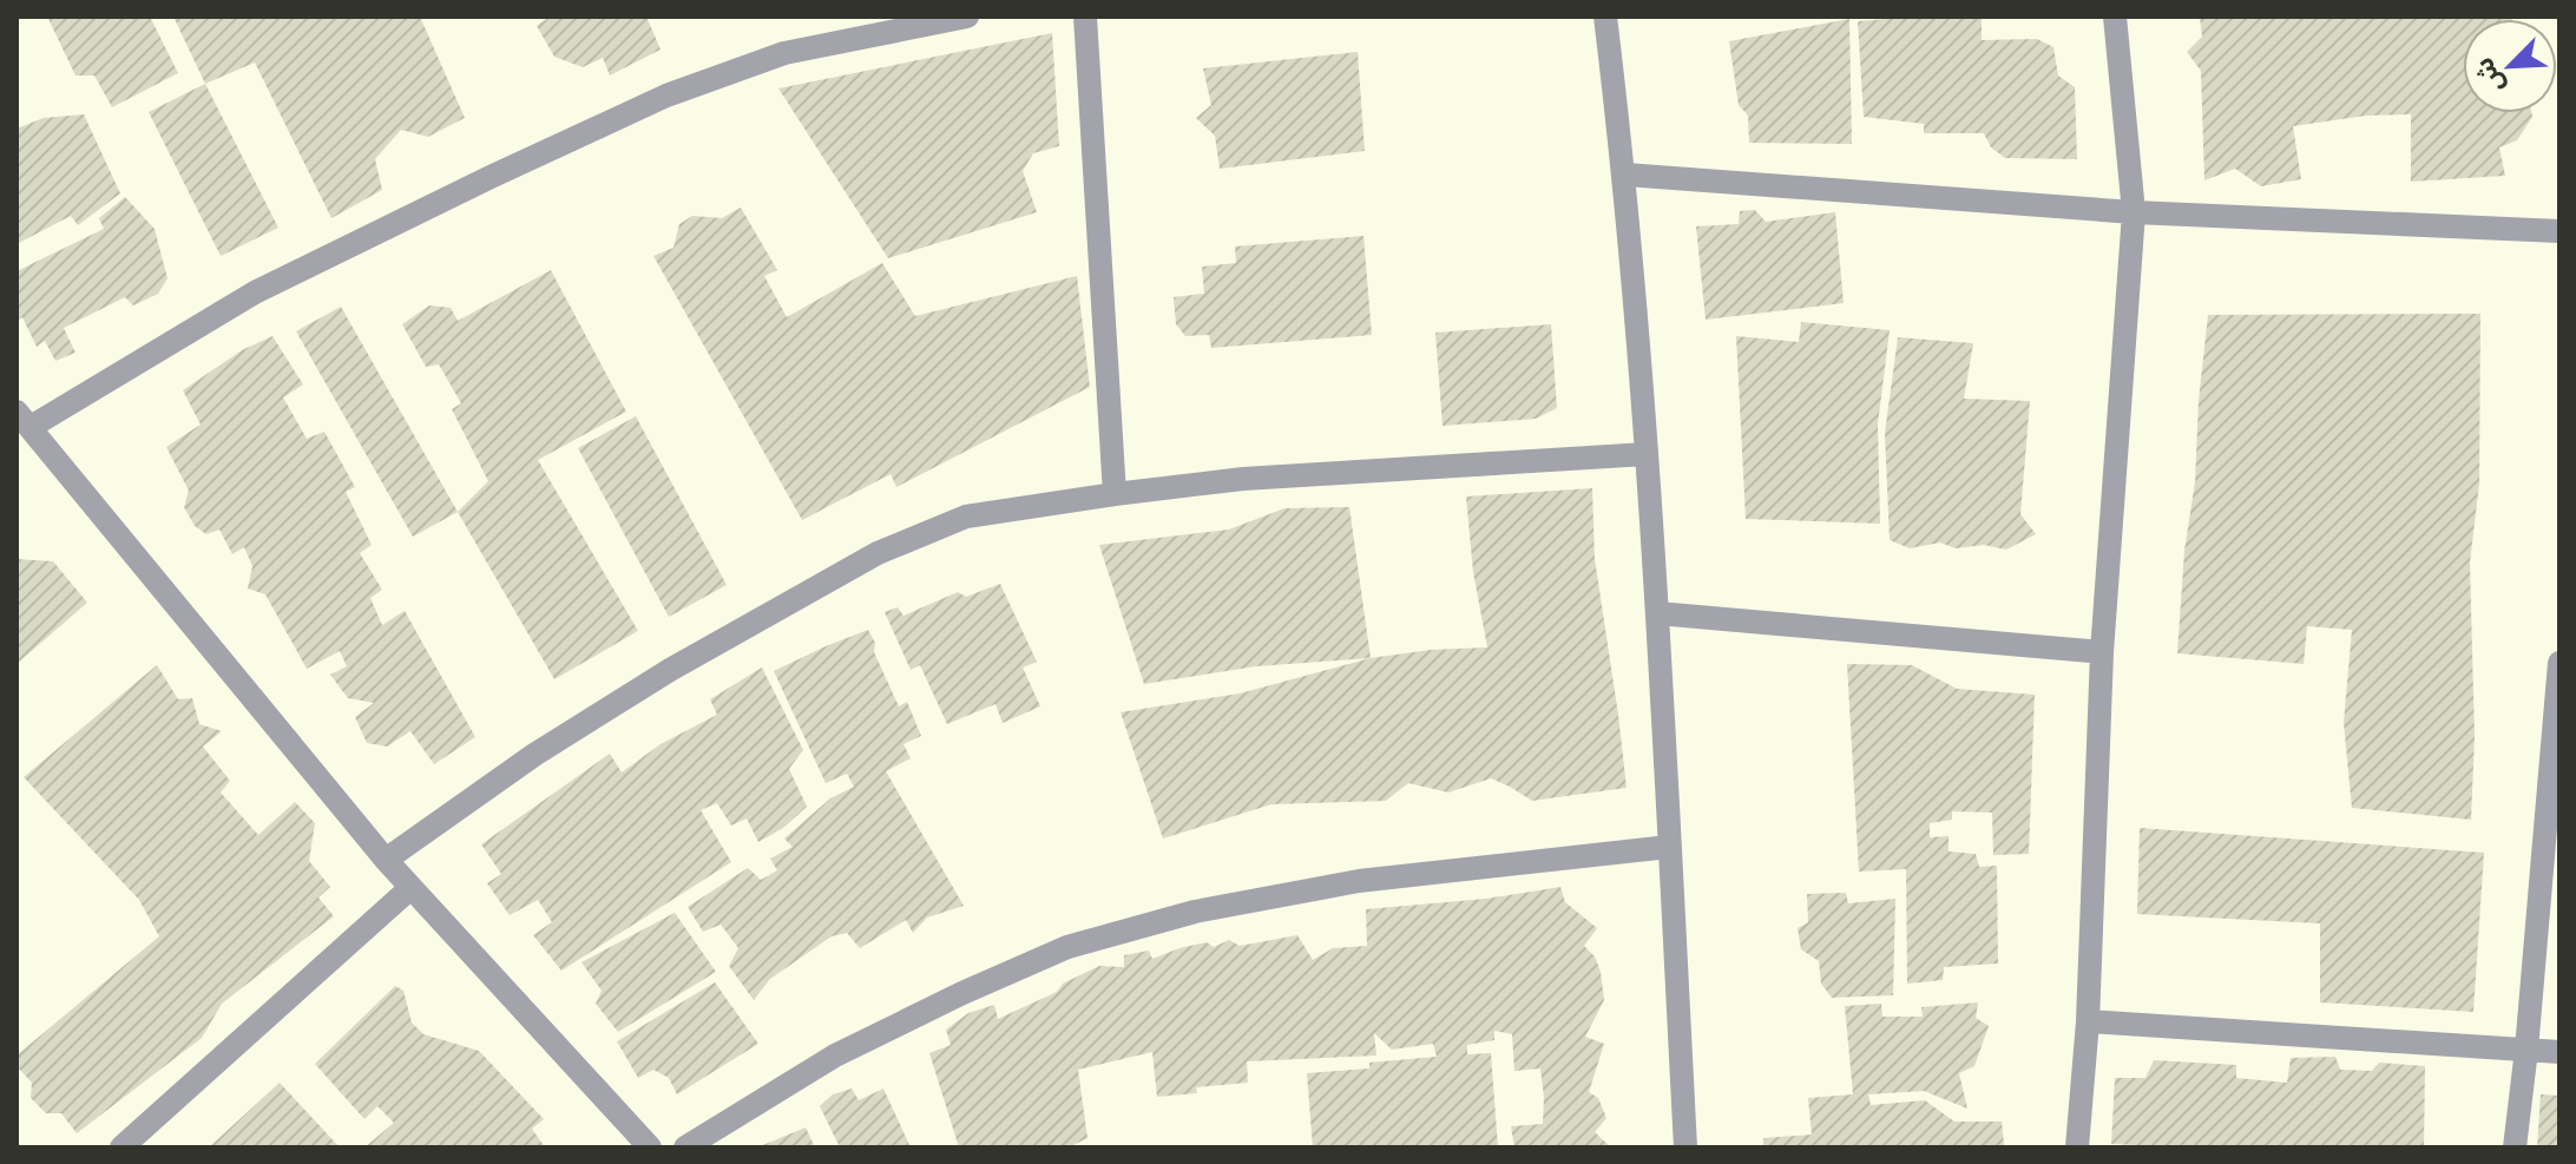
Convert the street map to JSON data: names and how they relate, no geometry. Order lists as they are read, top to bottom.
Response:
{
  "north": "bottom left"
}
